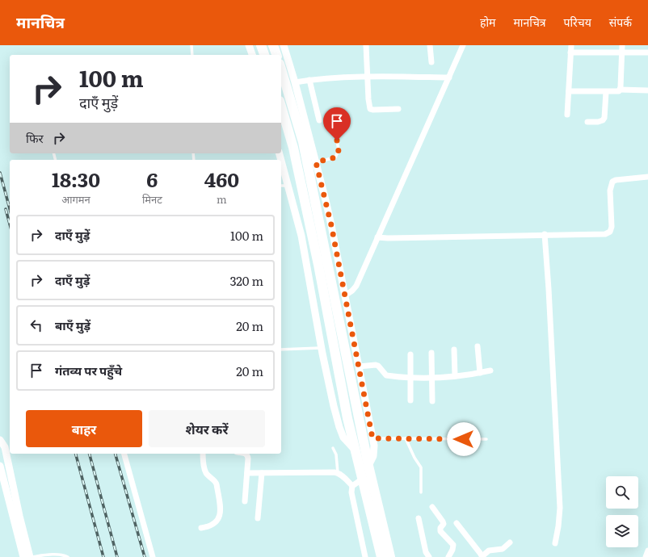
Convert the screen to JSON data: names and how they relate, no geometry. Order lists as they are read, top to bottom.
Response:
{
  "page": {
    "header": "मानचित्र",
    "nav": [
      "होम",
      "मानचित्र",
      "परिचय",
      "संपर्क"
    ],
    "turn": ["100 m", "दाएँ मुड़ें"],
    "then": "फिर",
    "eta": [
      "18:30",
      "आगमन",
      "6",
      "मिनट",
      "460",
      "m"
    ],
    "list": [
      {
        "name": "दाएँ मुड़ें",
        "value": "100 m"
      },
      {
        "name": "दाएँ मुड़ें",
        "value": "320 m"
      },
      {
        "name": "बाएँ मुड़ें",
        "value": "20 m"
      },
      {
        "name": "गंतव्य पर पहुँचे",
        "value": "20 m"
      }
    ],
    "buttons": ["बाहर", "शेयर करें"]
  }
}
